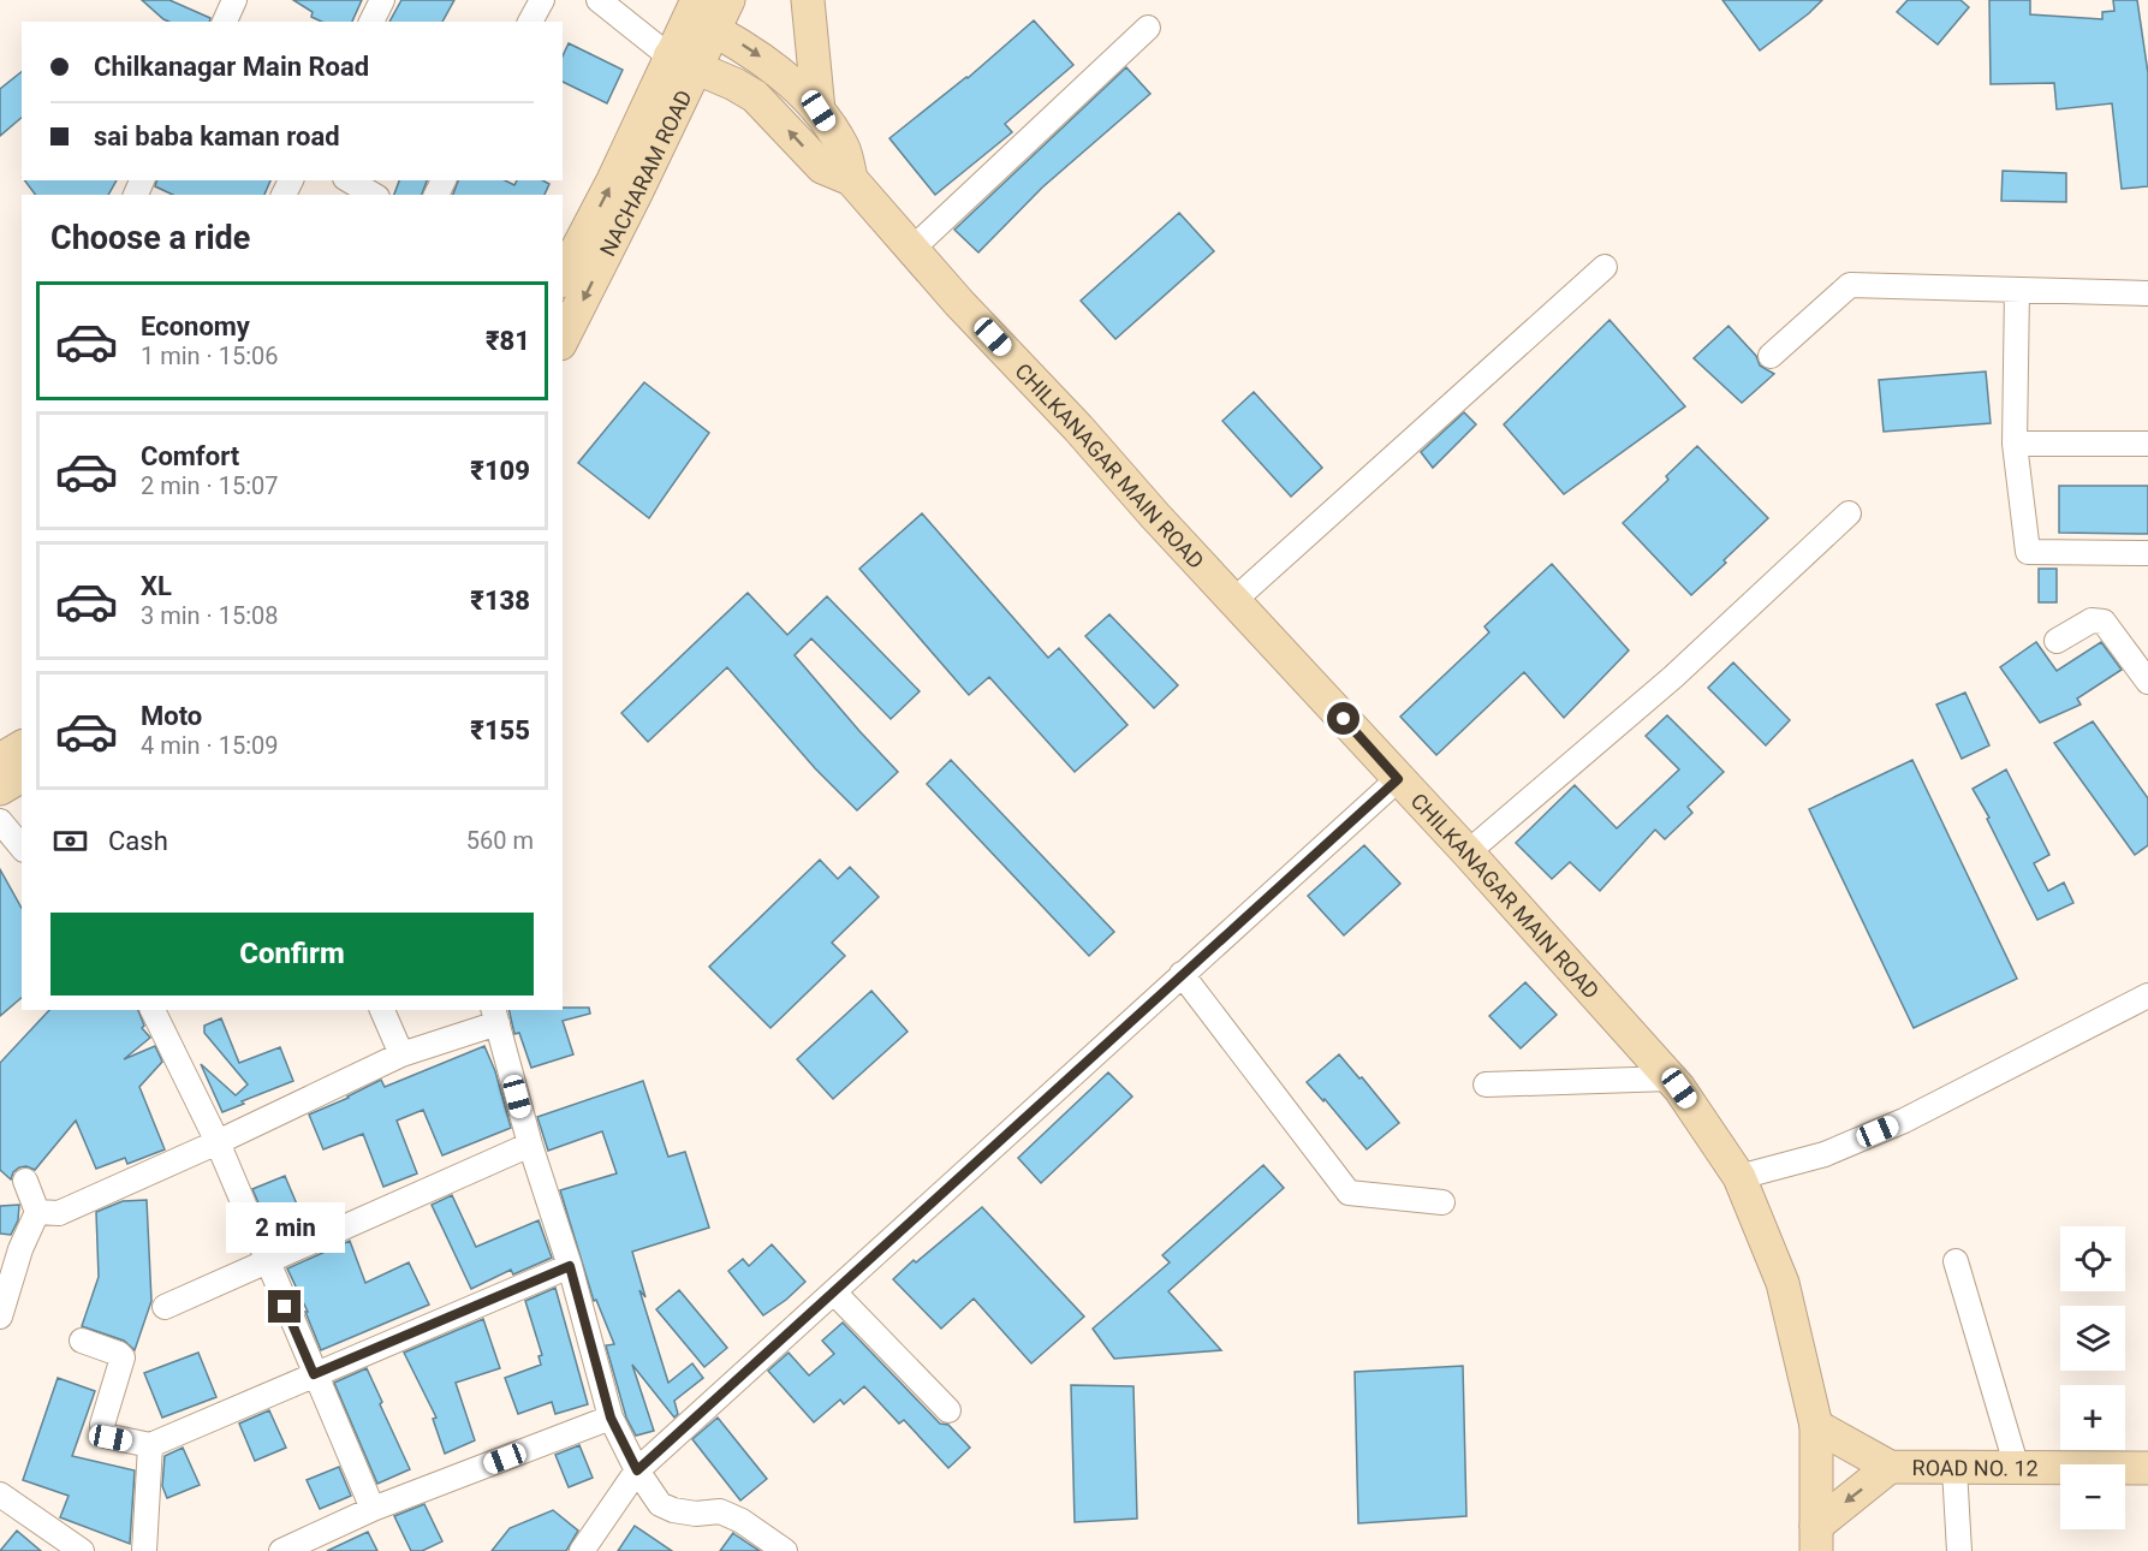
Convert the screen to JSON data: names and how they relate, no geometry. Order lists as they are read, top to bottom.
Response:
{
  "streets": {
    "main road": ["NACHARAM ROAD", "CHILKANAGAR MAIN ROAD", "ROAD NO. 12"]
  },
  "page": {
    "banner": ["Chilkanagar Main Road", "sai baba kaman road"],
    "heading": "Choose a ride",
    "list": [
      {
        "name": "Economy",
        "note": "1 min · 15:06",
        "value": "₹81"
      },
      {
        "name": "Comfort",
        "note": "2 min · 15:07",
        "value": "₹109"
      },
      {
        "name": "XL",
        "note": "3 min · 15:08",
        "value": "₹138"
      },
      {
        "name": "Moto",
        "note": "4 min · 15:09",
        "value": "₹155"
      }
    ],
    "pay": ["Cash", "560 m"],
    "buttons": "Confirm",
    "bubble": "2 min",
    "map_buttons": ["+", "−"]
  }
}
